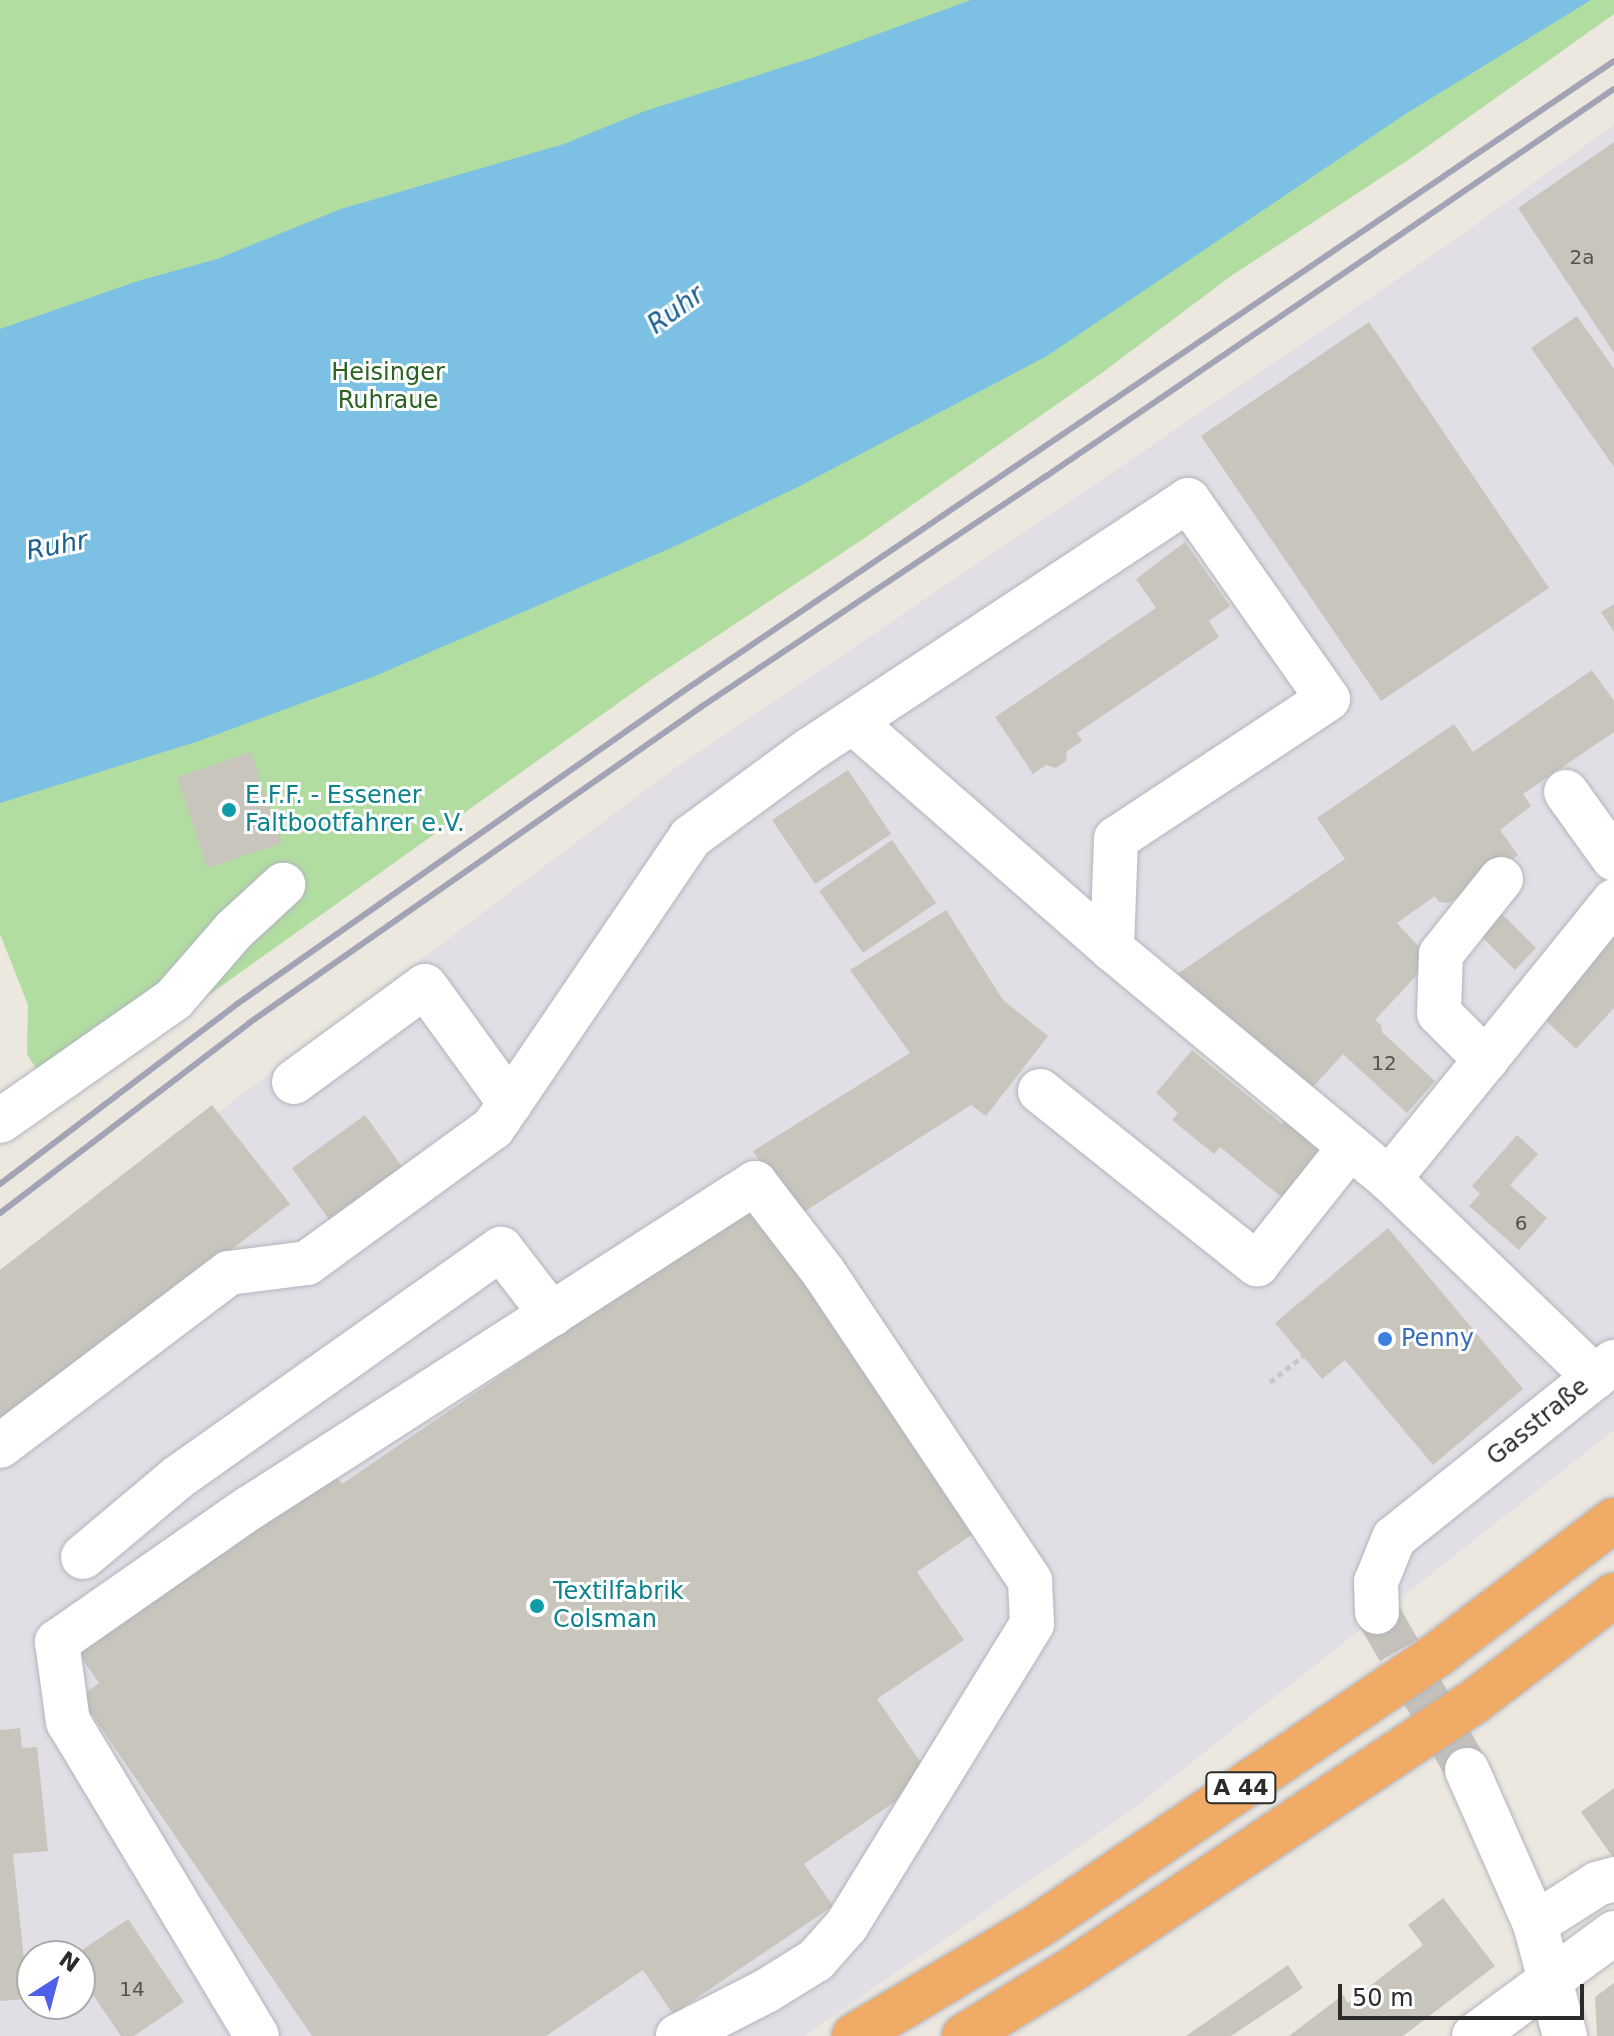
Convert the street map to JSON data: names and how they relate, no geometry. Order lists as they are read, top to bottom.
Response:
{
  "streets": {
    "highway": ["A 44"],
    "street": ["Gasstraße"]
  },
  "water": ["Ruhr"],
  "parks": ["Heisinger Ruhraue"],
  "places": ["E.F.F. - Essener Faltbootfahrer e.V.", "Penny", "Textilfabrik Colsman"],
  "house_numbers": [
    "2a",
    "12",
    "6",
    "14"
  ],
  "scale_bar": "50 m",
  "north": "top right"
}
